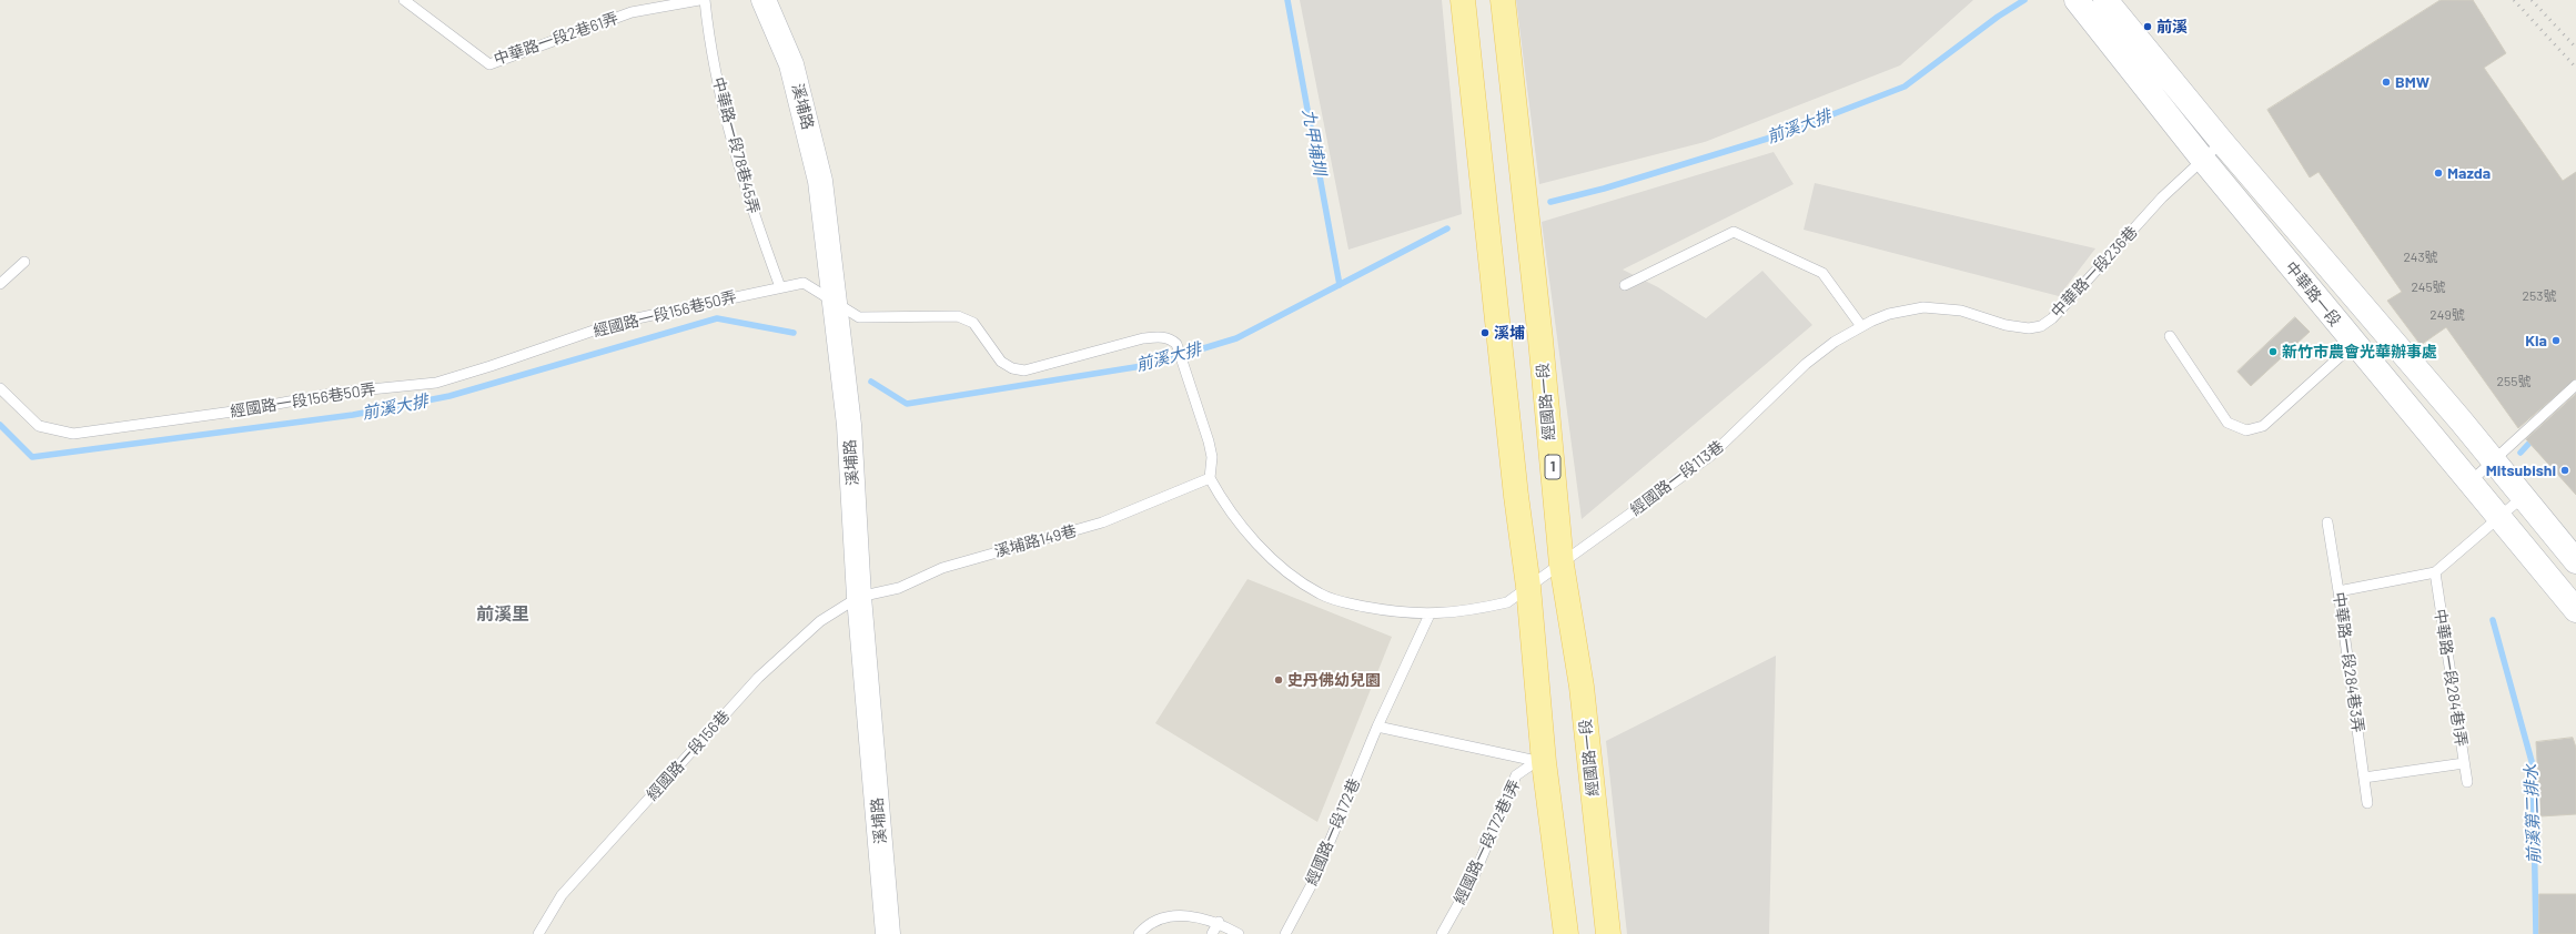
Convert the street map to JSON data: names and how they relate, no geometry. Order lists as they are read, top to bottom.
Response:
{
  "streets": {
    "main road": ["經國路一段", "1"],
    "street": ["溪埔路", "中華路一段"],
    "lane": [
      "中華路一段2巷61弄",
      "中華路一段78巷45弄",
      "中華路一段236巷",
      "經國路一段156巷50弄",
      "經國路一段113巷",
      "溪埔路149巷",
      "中華路一段284巷3弄",
      "中華路一段284巷1弄",
      "經國路一段156巷",
      "經國路一段172巷",
      "經國路一段172巷1弄"
    ]
  },
  "crossings": [
    ["溪埔路", "經國路一段156巷50弄"],
    ["溪埔路", "溪埔路149巷"],
    ["溪埔路", "經國路一段156巷"],
    ["中華路一段78巷45弄", "經國路一段156巷50弄"],
    ["中華路一段236巷", "中華路一段"],
    ["中華路一段236巷", "經國路一段113巷"],
    ["經國路一段156巷50弄", "溪埔路149巷"],
    ["經國路一段", "經國路一段113巷"],
    ["溪埔路149巷", "經國路一段156巷"]
  ],
  "districts": ["前溪里"],
  "water": ["前溪大排", "九甲埔圳", "前溪第二排水"],
  "places": [
    "前溪",
    "BMW",
    "Mazda",
    "溪埔",
    "Kia",
    "新竹市農會光華辦事處",
    "Mitsubishi",
    "史丹佛幼兒園"
  ],
  "house_numbers": [
    "243號",
    "245號",
    "253號",
    "249號",
    "255號"
  ]
}
